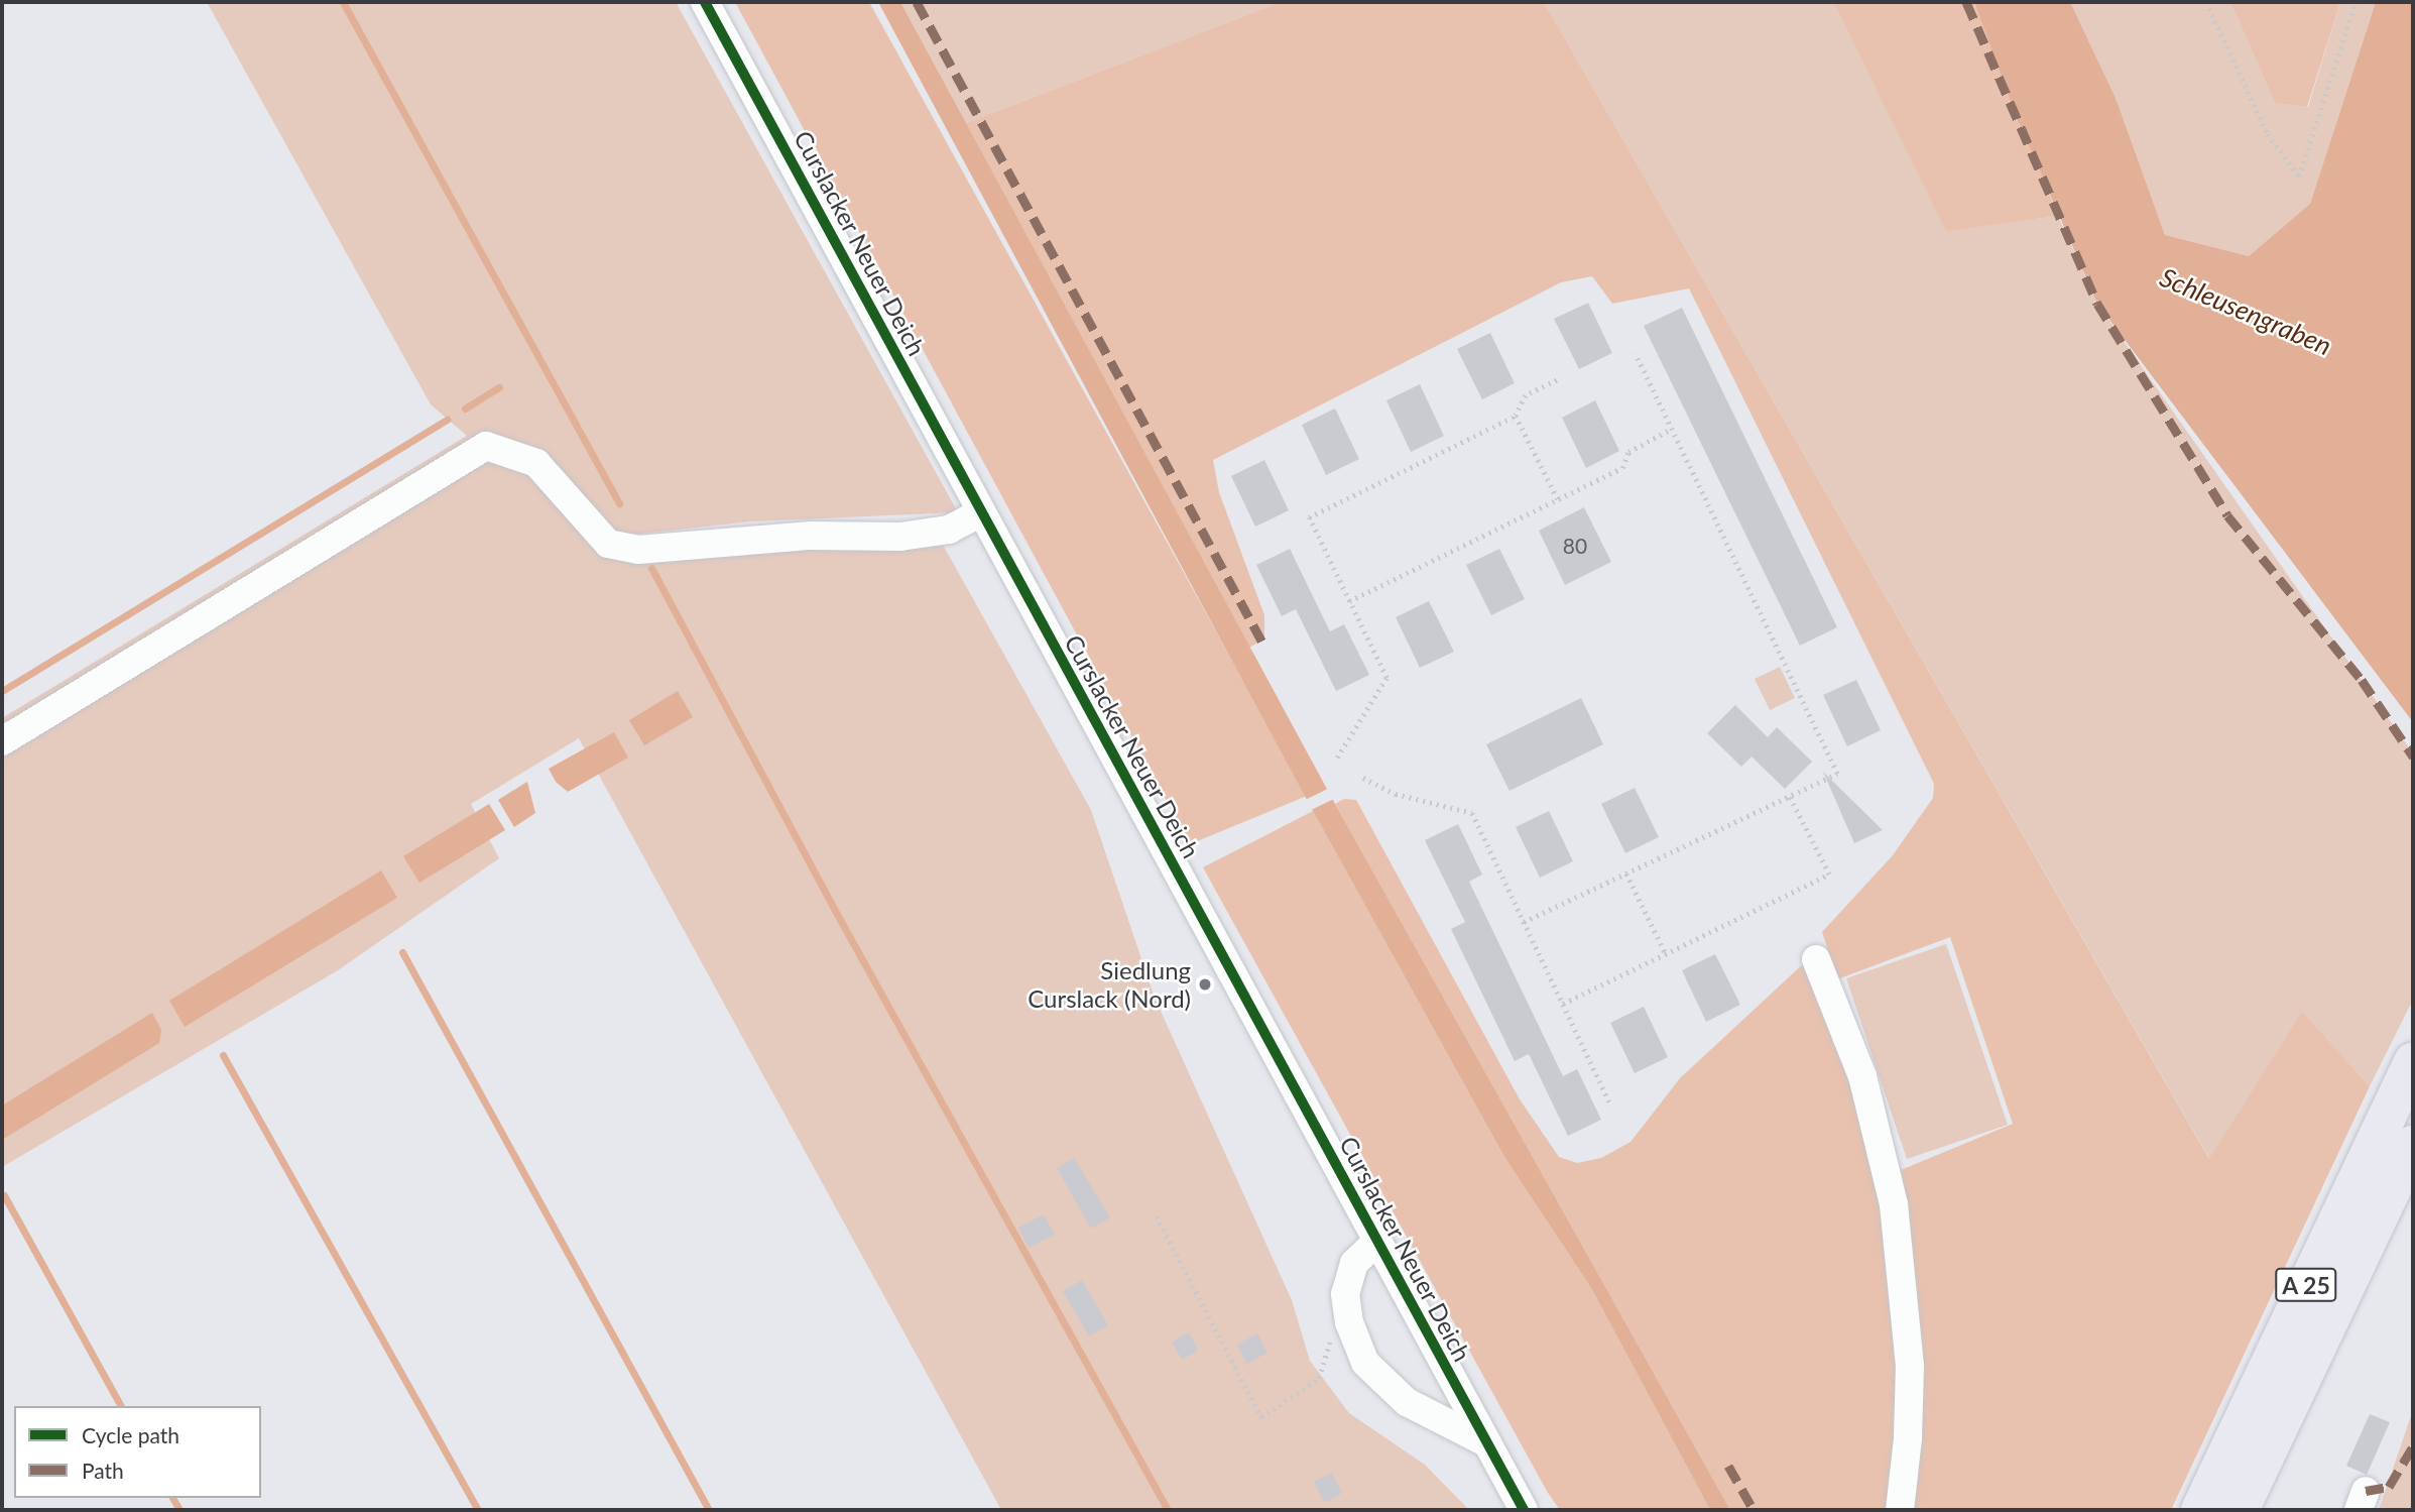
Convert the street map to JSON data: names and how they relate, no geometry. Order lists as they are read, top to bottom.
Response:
{
  "streets": {
    "highway": ["A 25"],
    "street": ["Curslacker Neuer Deich"]
  },
  "water": ["Schleusengraben"],
  "places": ["Siedlung Curslack (Nord)"],
  "house_numbers": ["80"],
  "legend": ["Cycle path", "Path"]
}
